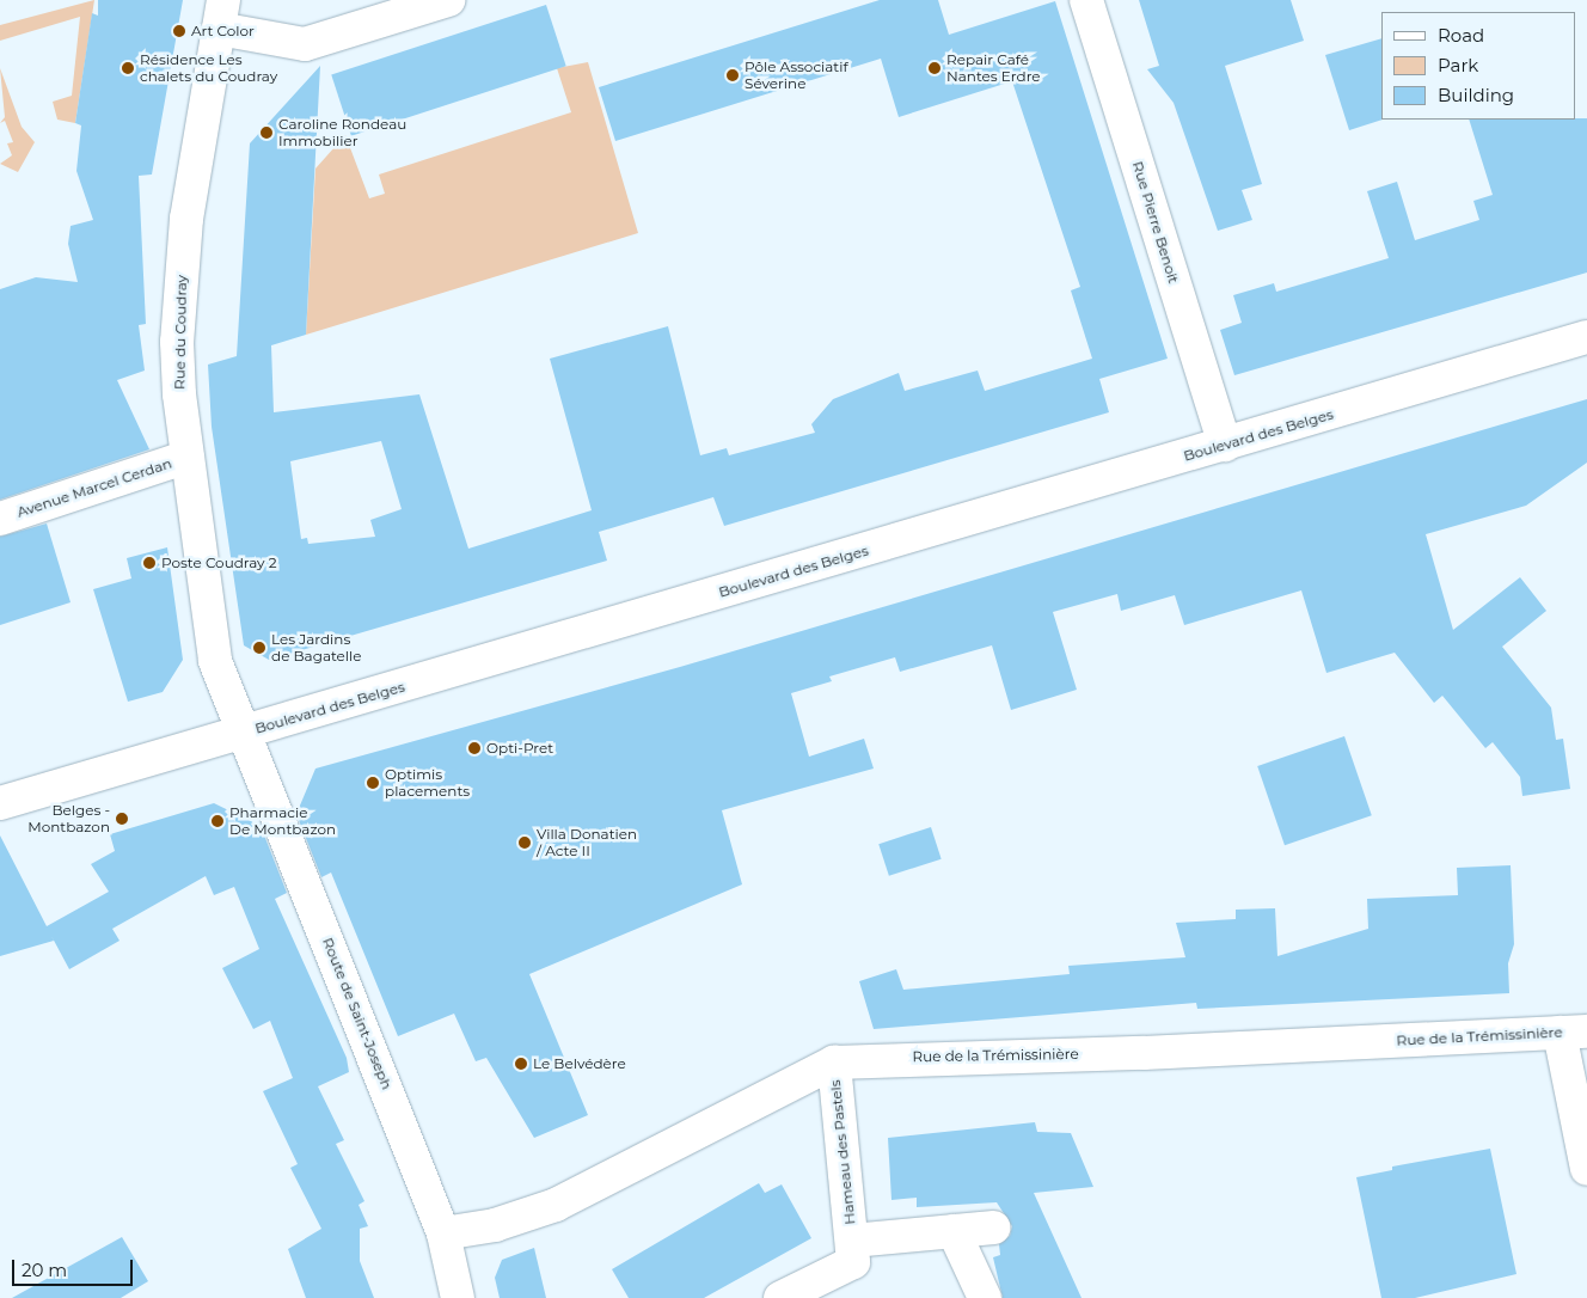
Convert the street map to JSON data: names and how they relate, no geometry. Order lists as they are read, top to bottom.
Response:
{
  "streets": {
    "street": [
      "Rue Pierre Benoit",
      "Rue du Coudray",
      "Boulevard des Belges",
      "Avenue Marcel Cerdan",
      "Route de Saint-Joseph",
      "Rue de la Trémissinière",
      "Hameau des Pastels"
    ]
  },
  "crossings": [
    ["Rue Pierre Benoit", "Boulevard des Belges"],
    ["Rue du Coudray", "Boulevard des Belges"],
    ["Rue du Coudray", "Avenue Marcel Cerdan"],
    ["Rue du Coudray", "Route de Saint-Joseph"],
    ["Boulevard des Belges", "Route de Saint-Joseph"],
    ["Route de Saint-Joseph", "Rue de la Trémissinière"],
    ["Rue de la Trémissinière", "Hameau des Pastels"]
  ],
  "places": [
    "Art Color",
    "Résidence Les chalets du Coudray",
    "Repair Café Nantes Erdre",
    "Pôle Associatif Séverine",
    "Caroline Rondeau Immobilier",
    "Poste Coudray 2",
    "Les Jardins de Bagatelle",
    "Opti-Pret",
    "Optimis placements",
    "Belges - Montbazon",
    "Pharmacie De Montbazon",
    "Villa Donatien / Acte II",
    "Le Belvédère"
  ],
  "legend": ["Road", "Park", "Building"],
  "scale_bar": "20 m"
}
